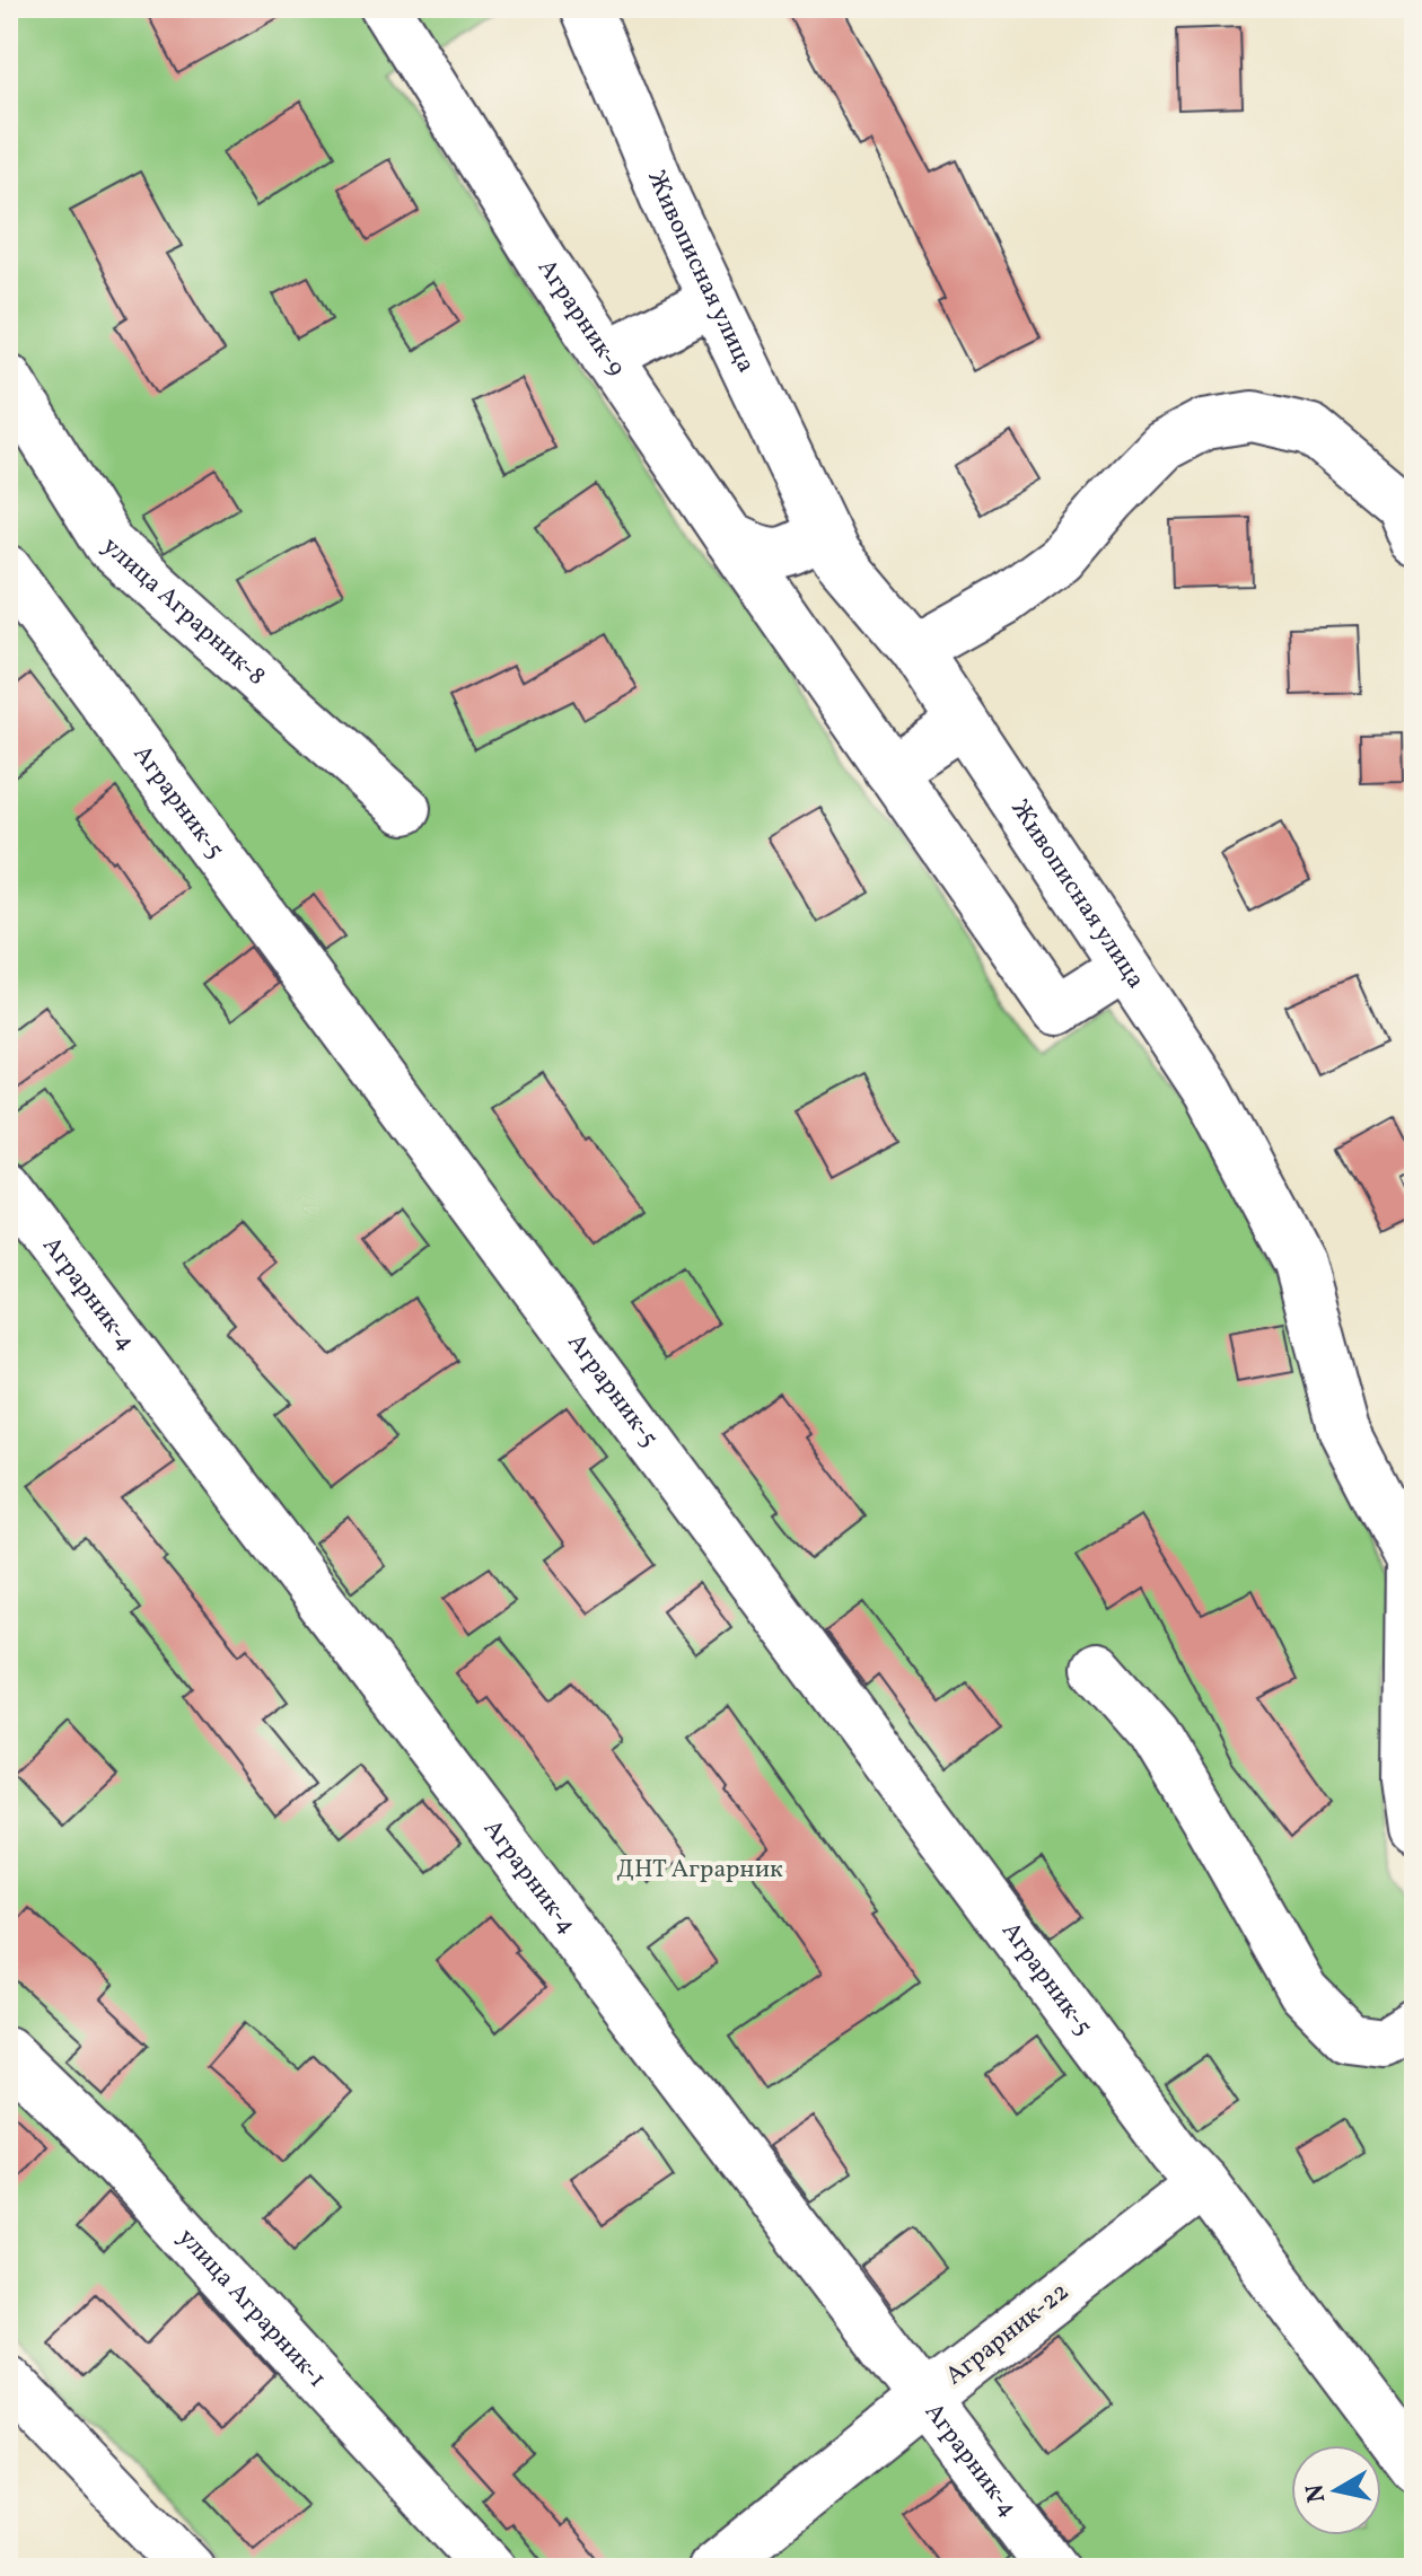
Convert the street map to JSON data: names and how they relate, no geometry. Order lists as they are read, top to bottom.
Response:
{
  "streets": {
    "street": [
      "Живописная улица",
      "Аграрник-9",
      "улица Аграрник-8",
      "Аграрник-5",
      "Аграрник-4",
      "улица Аграрник-1",
      "Аграрник-22"
    ]
  },
  "crossings": [
    ["Живописная улица", "Аграрник-9"],
    ["Аграрник-5", "Аграрник-22"],
    ["Аграрник-4", "Аграрник-22"]
  ],
  "parks": ["ДНТ Аграрник"],
  "north": "left"
}
